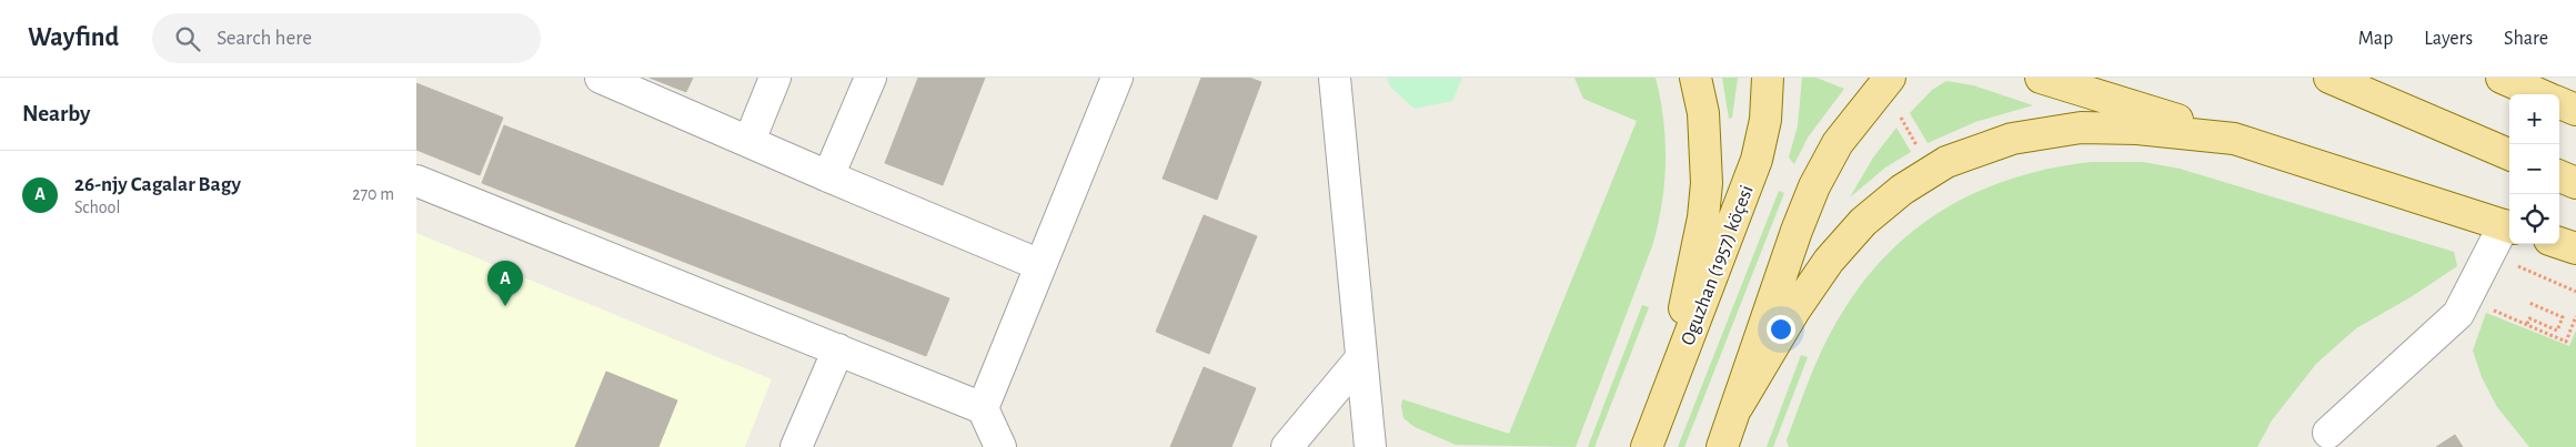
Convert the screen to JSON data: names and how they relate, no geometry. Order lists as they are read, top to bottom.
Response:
{
  "streets": {
    "main road": ["Oguzhan (1957) köçesi"]
  },
  "page": {
    "header": "Wayfind",
    "search": "Search here",
    "nav": ["Map", "Layers", "Share"],
    "heading": "Nearby",
    "map_buttons": ["+", "−"],
    "list": [
      {
        "mark": "A",
        "name": "26-njy Cagalar Bagy",
        "note": "School",
        "value": "270 m"
      }
    ],
    "pins": "A"
  }
}
